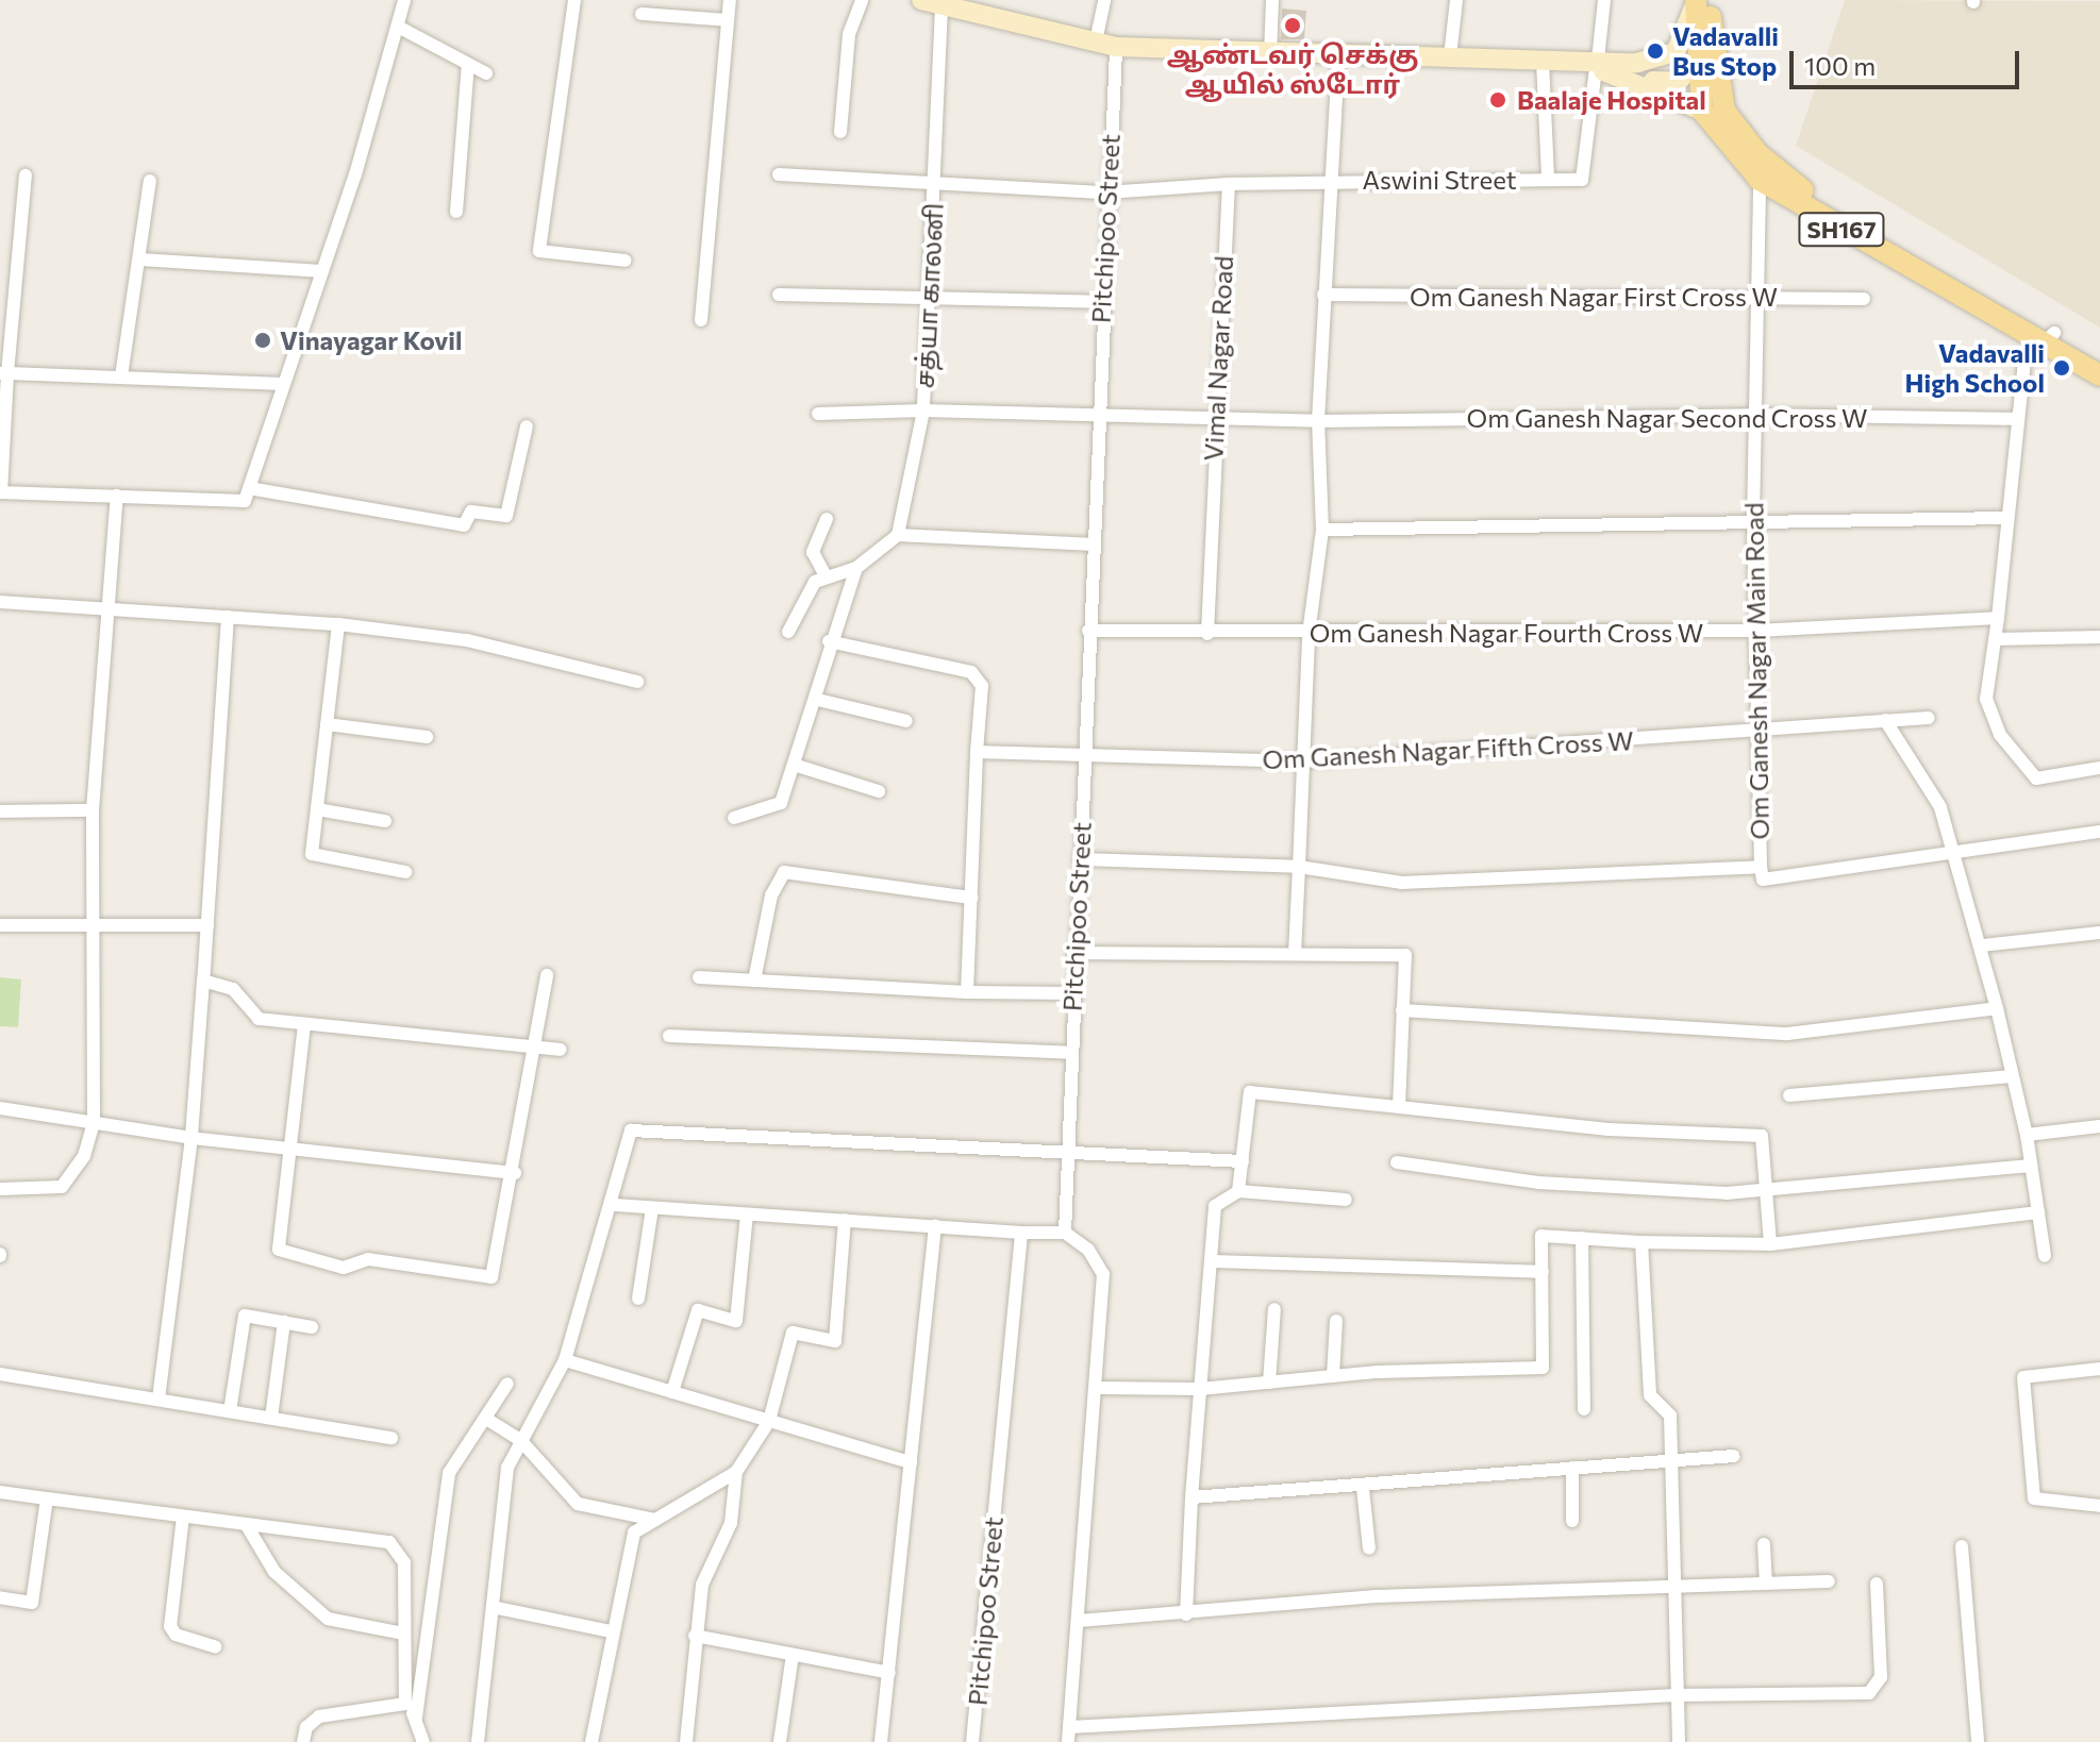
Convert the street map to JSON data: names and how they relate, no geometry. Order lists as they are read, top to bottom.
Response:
{
  "streets": {
    "main road": ["SH167"],
    "street": [
      "Aswini Street",
      "Pitchipoo Street",
      "சத்யா காலனி",
      "Om Ganesh Nagar First Cross W",
      "Vimal Nagar Road",
      "Om Ganesh Nagar Second Cross W",
      "Om Ganesh Nagar Fourth Cross W",
      "Om Ganesh Nagar Main Road",
      "Om Ganesh Nagar Fifth Cross W"
    ]
  },
  "crossings": [
    ["Pitchipoo Street", "சத்யா காலனி"],
    ["Pitchipoo Street", "Om Ganesh Nagar Fourth Cross W"],
    ["Pitchipoo Street", "Om Ganesh Nagar Main Road"],
    ["Pitchipoo Street", "Om Ganesh Nagar Fifth Cross W"],
    ["SH167", "Om Ganesh Nagar Main Road"],
    ["சத்யா காலனி", "Vimal Nagar Road"],
    ["சத்யா காலனி", "Om Ganesh Nagar Second Cross W"],
    ["Om Ganesh Nagar First Cross W", "Om Ganesh Nagar Main Road"],
    ["Vimal Nagar Road", "Om Ganesh Nagar Second Cross W"],
    ["Vimal Nagar Road", "Om Ganesh Nagar Fourth Cross W"],
    ["Om Ganesh Nagar Second Cross W", "Om Ganesh Nagar Main Road"],
    ["Om Ganesh Nagar Fourth Cross W", "Om Ganesh Nagar Main Road"],
    ["Om Ganesh Nagar Main Road", "Om Ganesh Nagar Fifth Cross W"]
  ],
  "places": [
    "ஆண்டவர் செக்கு ஆயில் ஸ்டோர்",
    "Vadavalli Bus Stop",
    "Baalaje Hospital",
    "Vinayagar Kovil",
    "Vadavalli High School"
  ],
  "scale_bar": "100 m"
}
